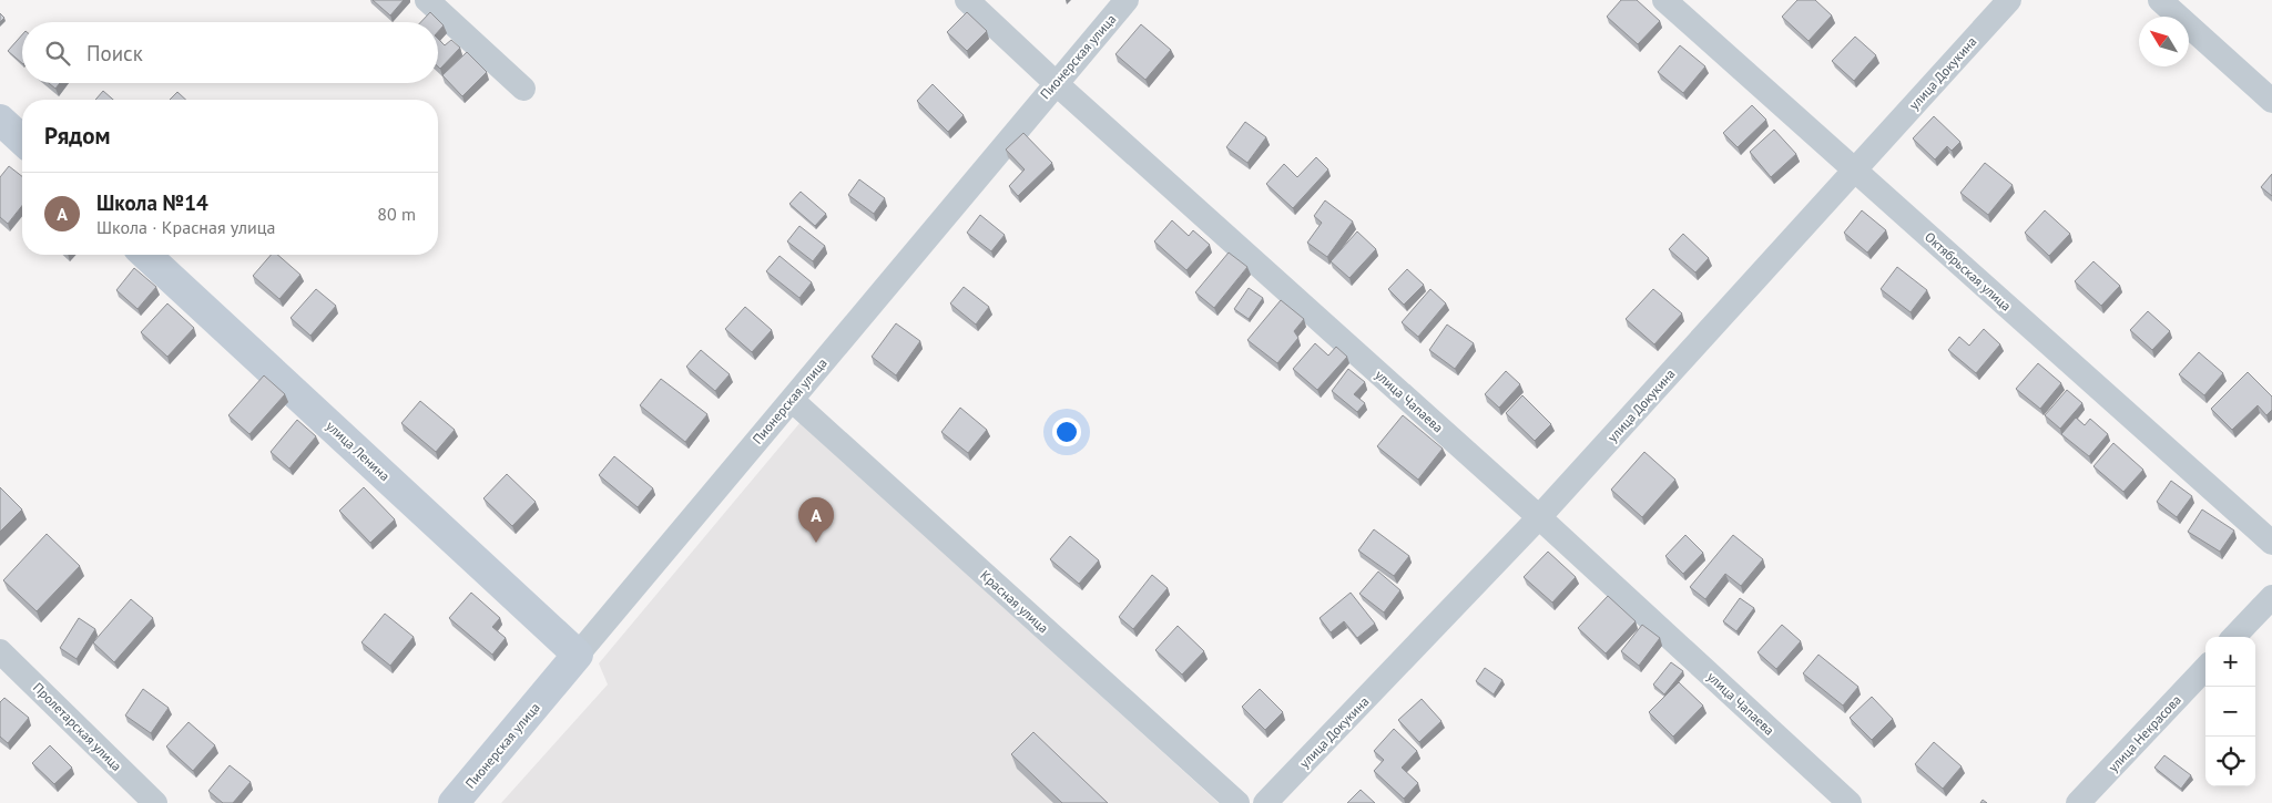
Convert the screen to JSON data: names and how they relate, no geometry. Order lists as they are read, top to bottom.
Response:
{
  "streets": {
    "street": [
      "Пионерская улица",
      "улица Докукина",
      "Октябрьская улица",
      "улица Чапаева",
      "улица Ленина",
      "Красная улица",
      "Пролетарская улица",
      "улица Некрасова"
    ]
  },
  "crossings": [
    ["Пионерская улица", "улица Чапаева"],
    ["Пионерская улица", "улица Ленина"],
    ["Пионерская улица", "Красная улица"],
    ["улица Докукина", "Октябрьская улица"],
    ["улица Докукина", "улица Чапаева"]
  ],
  "north": "top left",
  "page": {
    "search": "Поиск",
    "heading": "Рядом",
    "list": [
      {
        "mark": "A",
        "name": "Школа №14",
        "note": "Школа · Красная улица",
        "value": "80 m"
      }
    ],
    "pins": "A",
    "map_buttons": ["+", "−"]
  }
}
